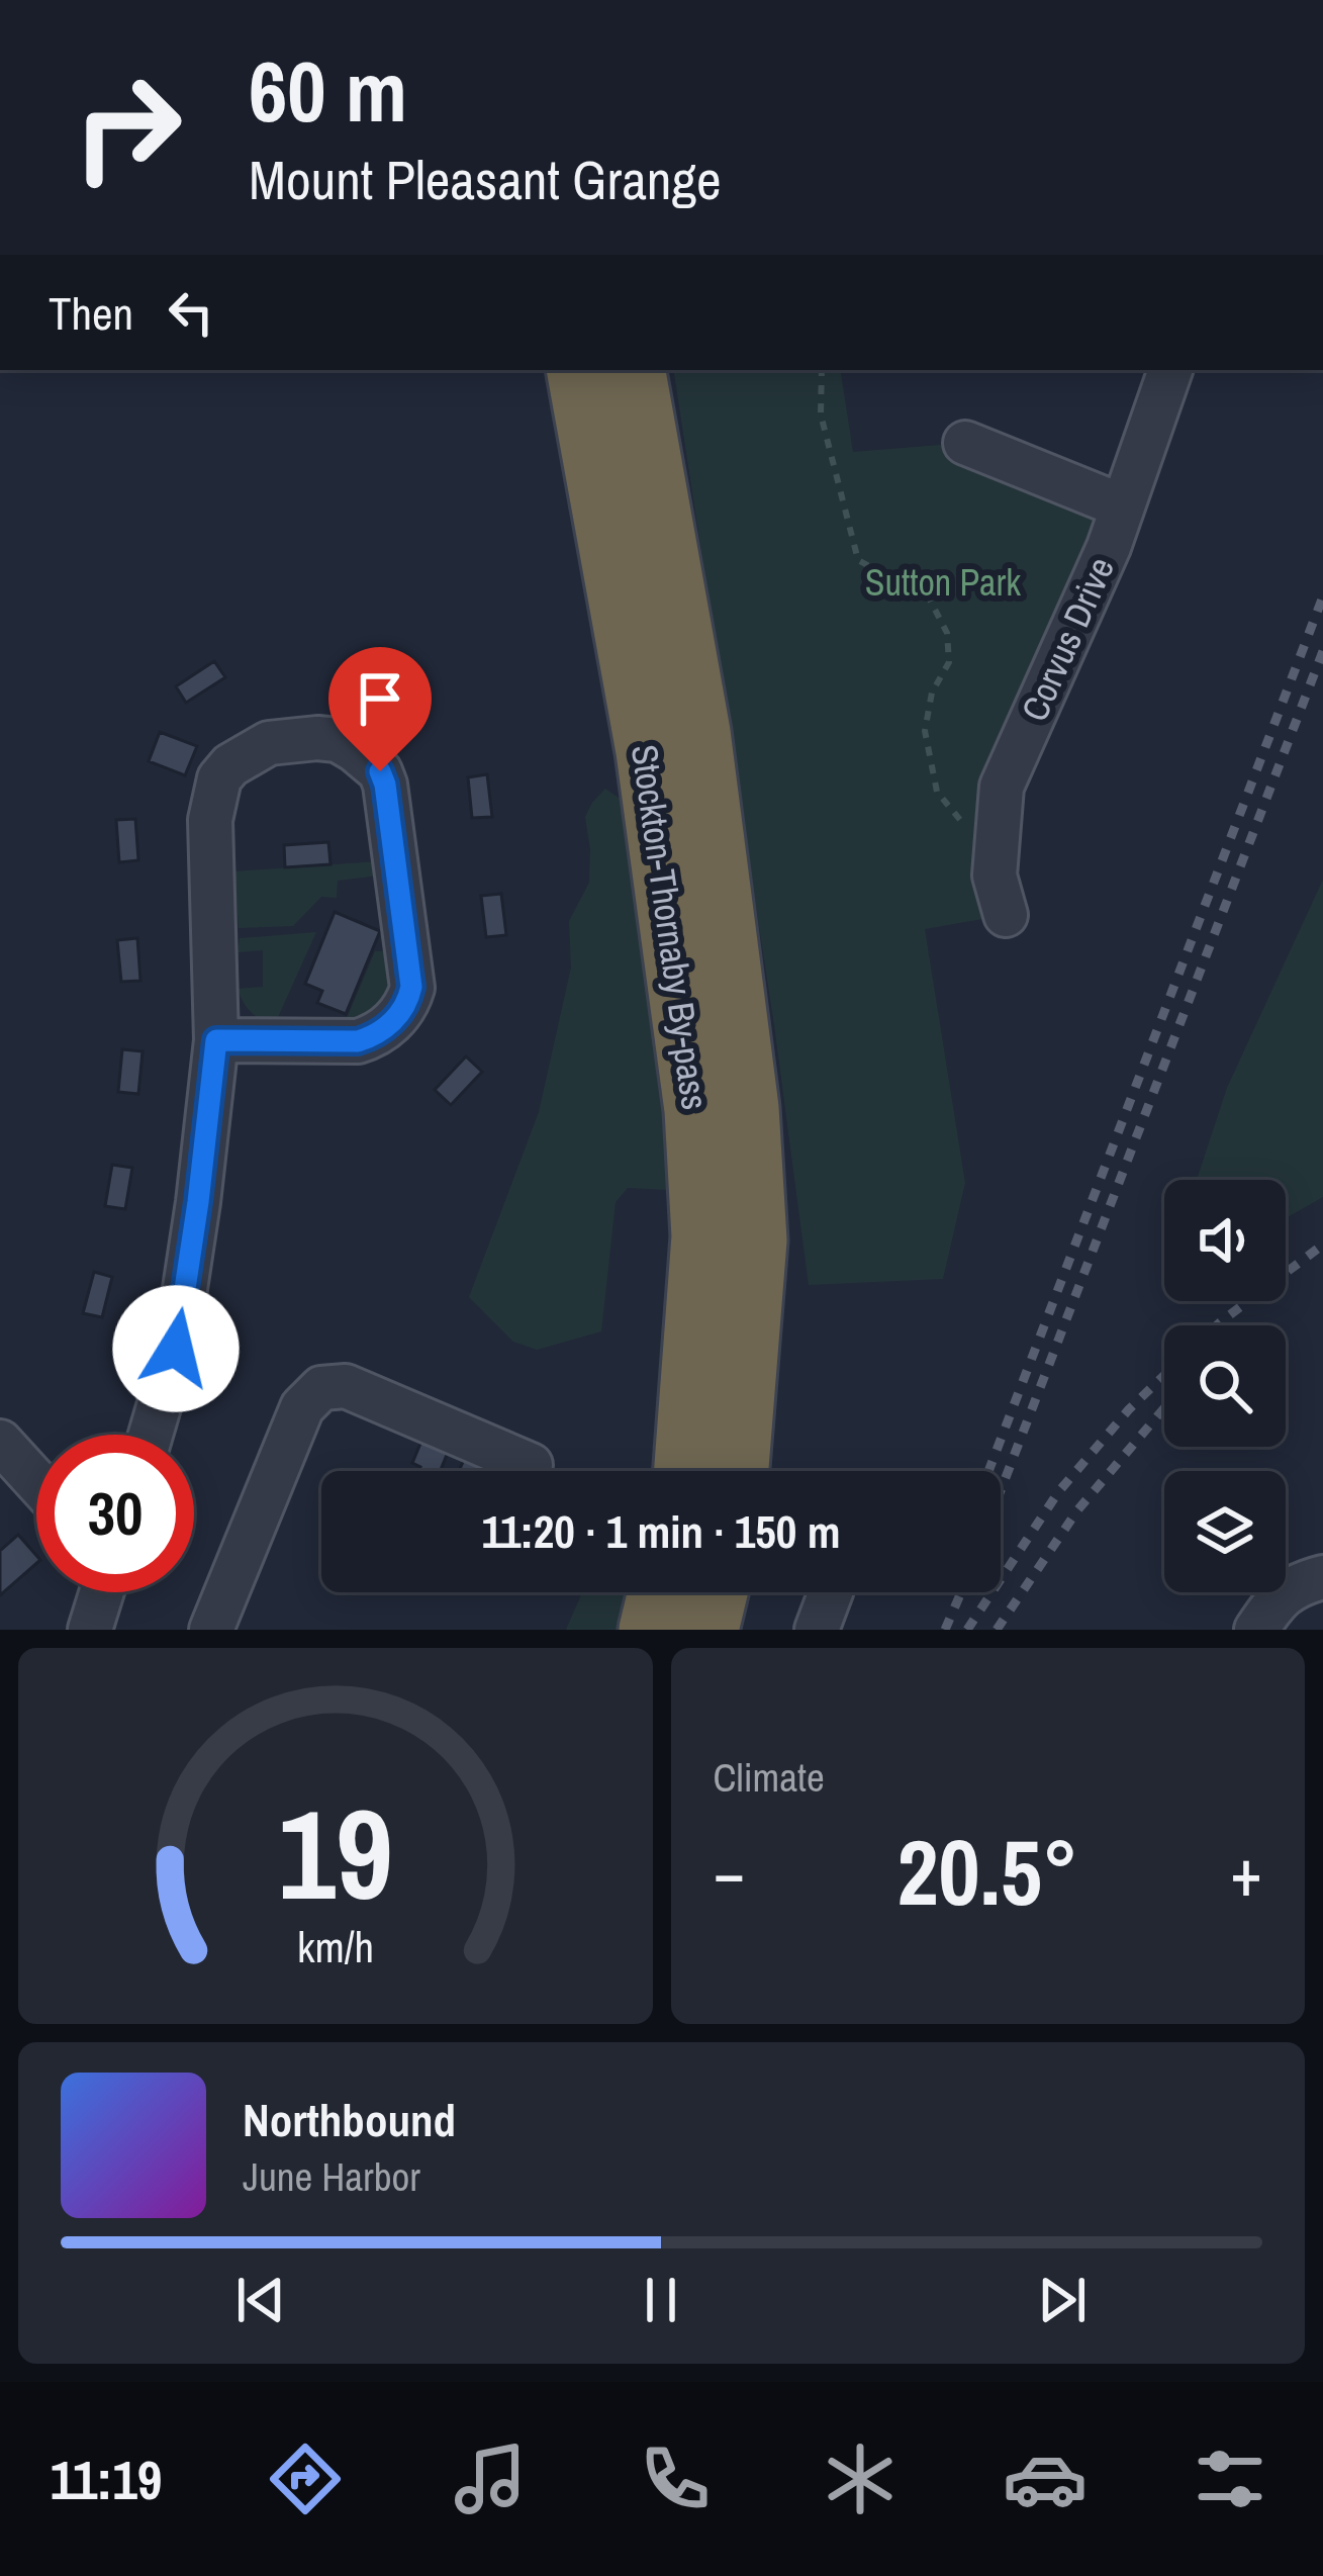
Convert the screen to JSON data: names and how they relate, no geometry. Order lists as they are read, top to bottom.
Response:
{
  "streets": {
    "highway": ["Stockton-Thornaby By-pass"],
    "street": ["Corvus Drive"]
  },
  "parks": ["Sutton Park"],
  "page": {
    "turn": ["60 m", "Mount Pleasant Grange"],
    "then": "Then",
    "limit": "30",
    "trip": "11:20 · 1 min · 150 m",
    "tile": "Climate",
    "heat": ["−", "20.5°", "+"],
    "song": ["Northbound", "June Harbor"],
    "tabs": "11:19",
    "gauge": ["19", "km/h"]
  }
}
